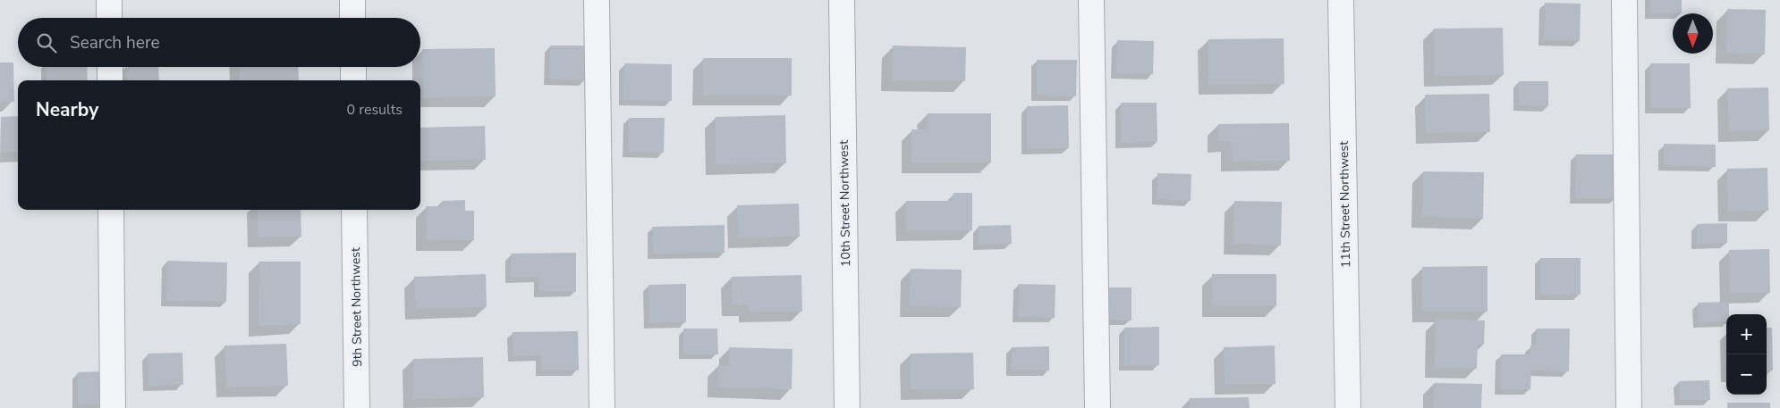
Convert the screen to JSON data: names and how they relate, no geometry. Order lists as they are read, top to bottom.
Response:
{
  "streets": {
    "street": ["10th Street Northwest", "11th Street Northwest", "9th Street Northwest"]
  },
  "north": "bottom",
  "page": {
    "search": "Search here",
    "heading": ["Nearby", "0 results"],
    "map_buttons": ["+", "−"]
  }
}
